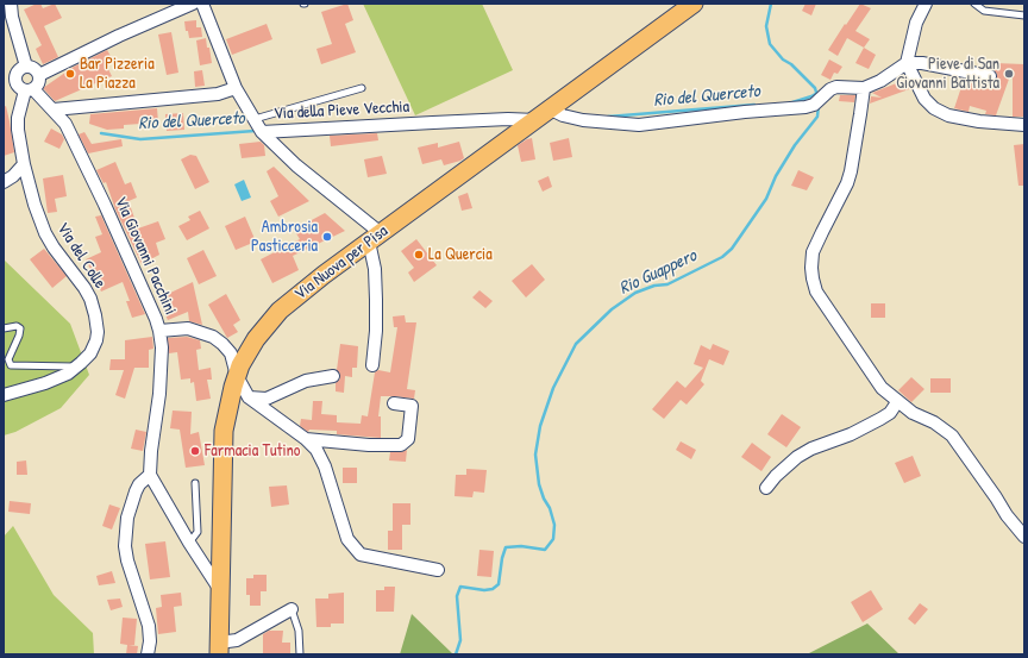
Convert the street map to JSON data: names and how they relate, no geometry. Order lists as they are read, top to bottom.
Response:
{
  "streets": {
    "main road": ["Via Nuova per Pisa"],
    "street": ["Via della Pieve Vecchia", "Via del Colle", "Via Giovanni Pacchini"]
  },
  "crossings": [
    ["Via della Pieve Vecchia", "Via Nuova per Pisa"],
    ["Via del Colle", "Via Giovanni Pacchini"]
  ],
  "water": ["Rio del Querceto", "Rio Guappero"],
  "places": [
    "Bar Pizzeria La Piazza",
    "Pieve di San Giovanni Battista",
    "Ambrosia Pasticceria",
    "La Quercia",
    "Farmacia Tutino"
  ]
}
